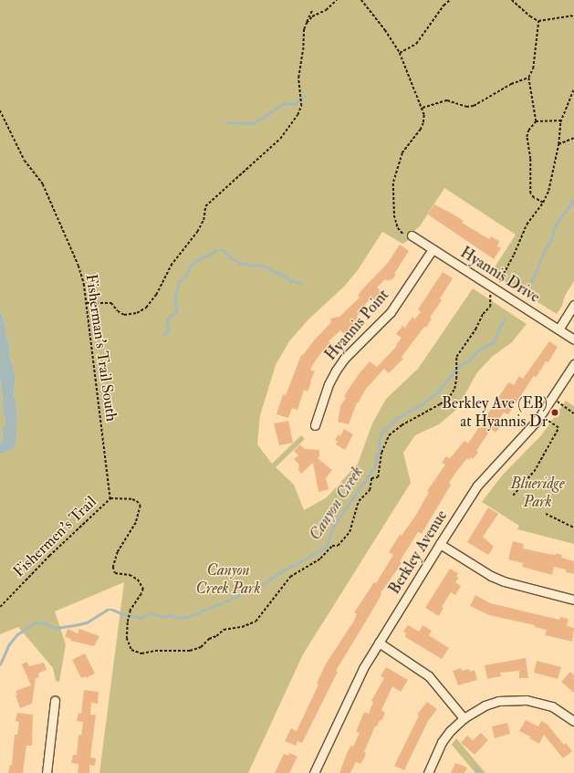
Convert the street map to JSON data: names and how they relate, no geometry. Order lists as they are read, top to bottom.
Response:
{
  "streets": {
    "street": ["Hyannis Drive", "Hyannis Point", "Berkley Avenue"],
    "path": ["Fisherman's Trail South", "Fishermen's Trail"]
  },
  "crossings": [
    ["Hyannis Drive", "Hyannis Point"],
    ["Fisherman's Trail South", "Fishermen's Trail"]
  ],
  "water": ["Canyon Creek"],
  "parks": ["Blueridge Park", "Canyon Creek Park"],
  "places": ["Berkley Ave (EB) at Hyannis Dr"]
}
